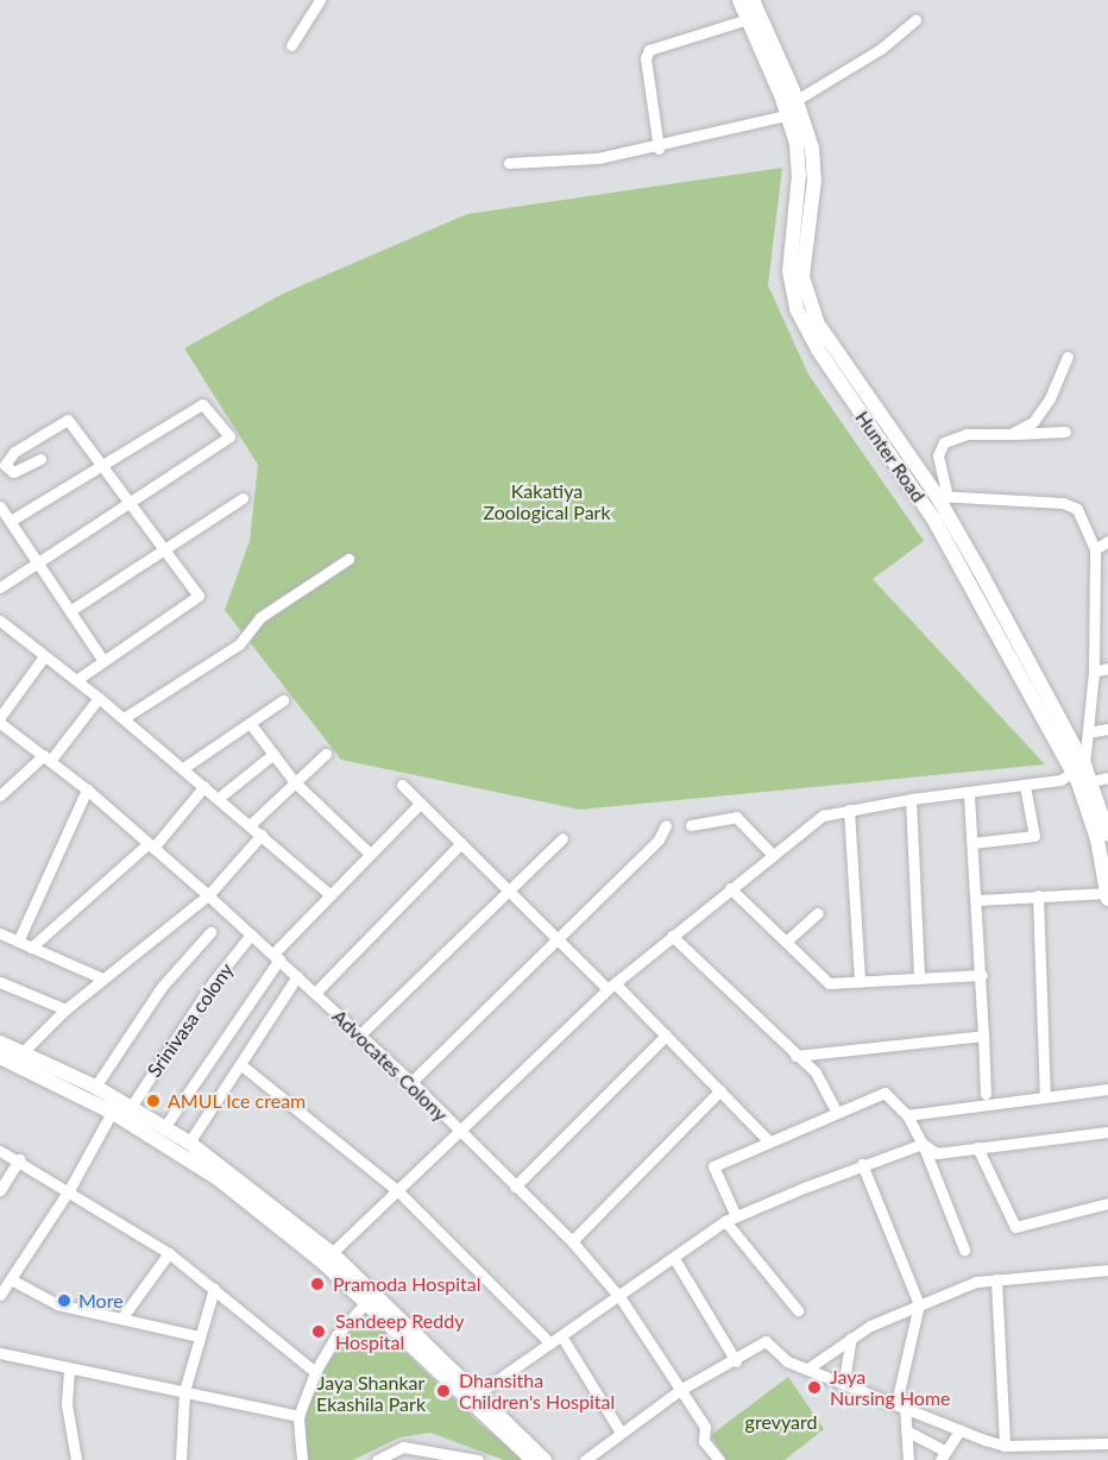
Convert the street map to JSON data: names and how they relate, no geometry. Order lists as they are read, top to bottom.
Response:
{
  "streets": {
    "main road": ["Hunter Road"],
    "street": ["Srinivasa colony", "Advocates Colony"]
  },
  "crossings": [
    ["Srinivasa colony", "Advocates Colony"]
  ],
  "parks": ["Kakatiya Zoological Park", "Jaya Shankar Ekashila Park", "grevyard"],
  "places": [
    "AMUL Ice cream",
    "Pramoda Hospital",
    "More",
    "Sandeep Reddy Hospital",
    "Jaya Nursing Home",
    "Dhansitha Children's Hospital"
  ]
}
